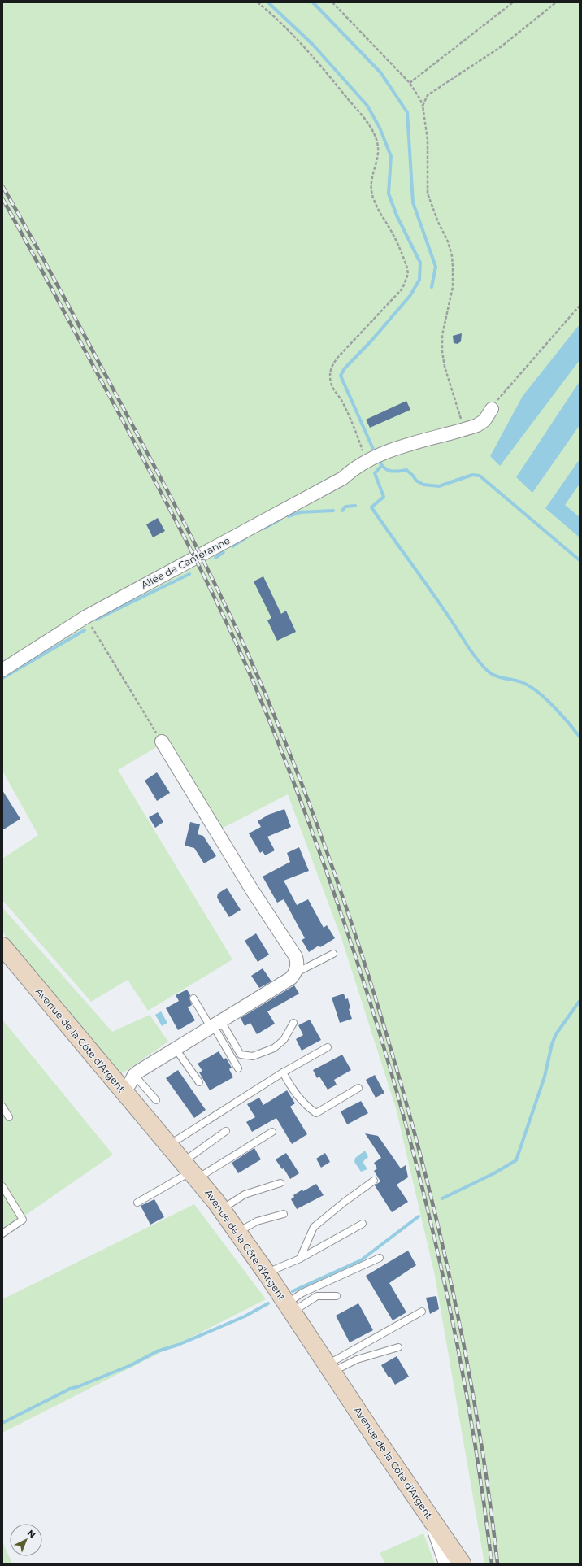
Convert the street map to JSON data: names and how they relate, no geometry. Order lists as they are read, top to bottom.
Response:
{
  "streets": {
    "main road": ["Avenue de la Côte d'Argent"],
    "street": ["Allée de Canteranne"]
  },
  "north": "top right"
}
